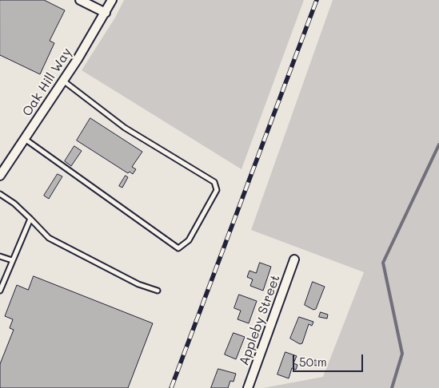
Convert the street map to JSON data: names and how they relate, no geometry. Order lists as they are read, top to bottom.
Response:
{
  "streets": {
    "street": ["Oak Hill Way", "Appleby Street"]
  },
  "scale_bar": "50 m"
}
